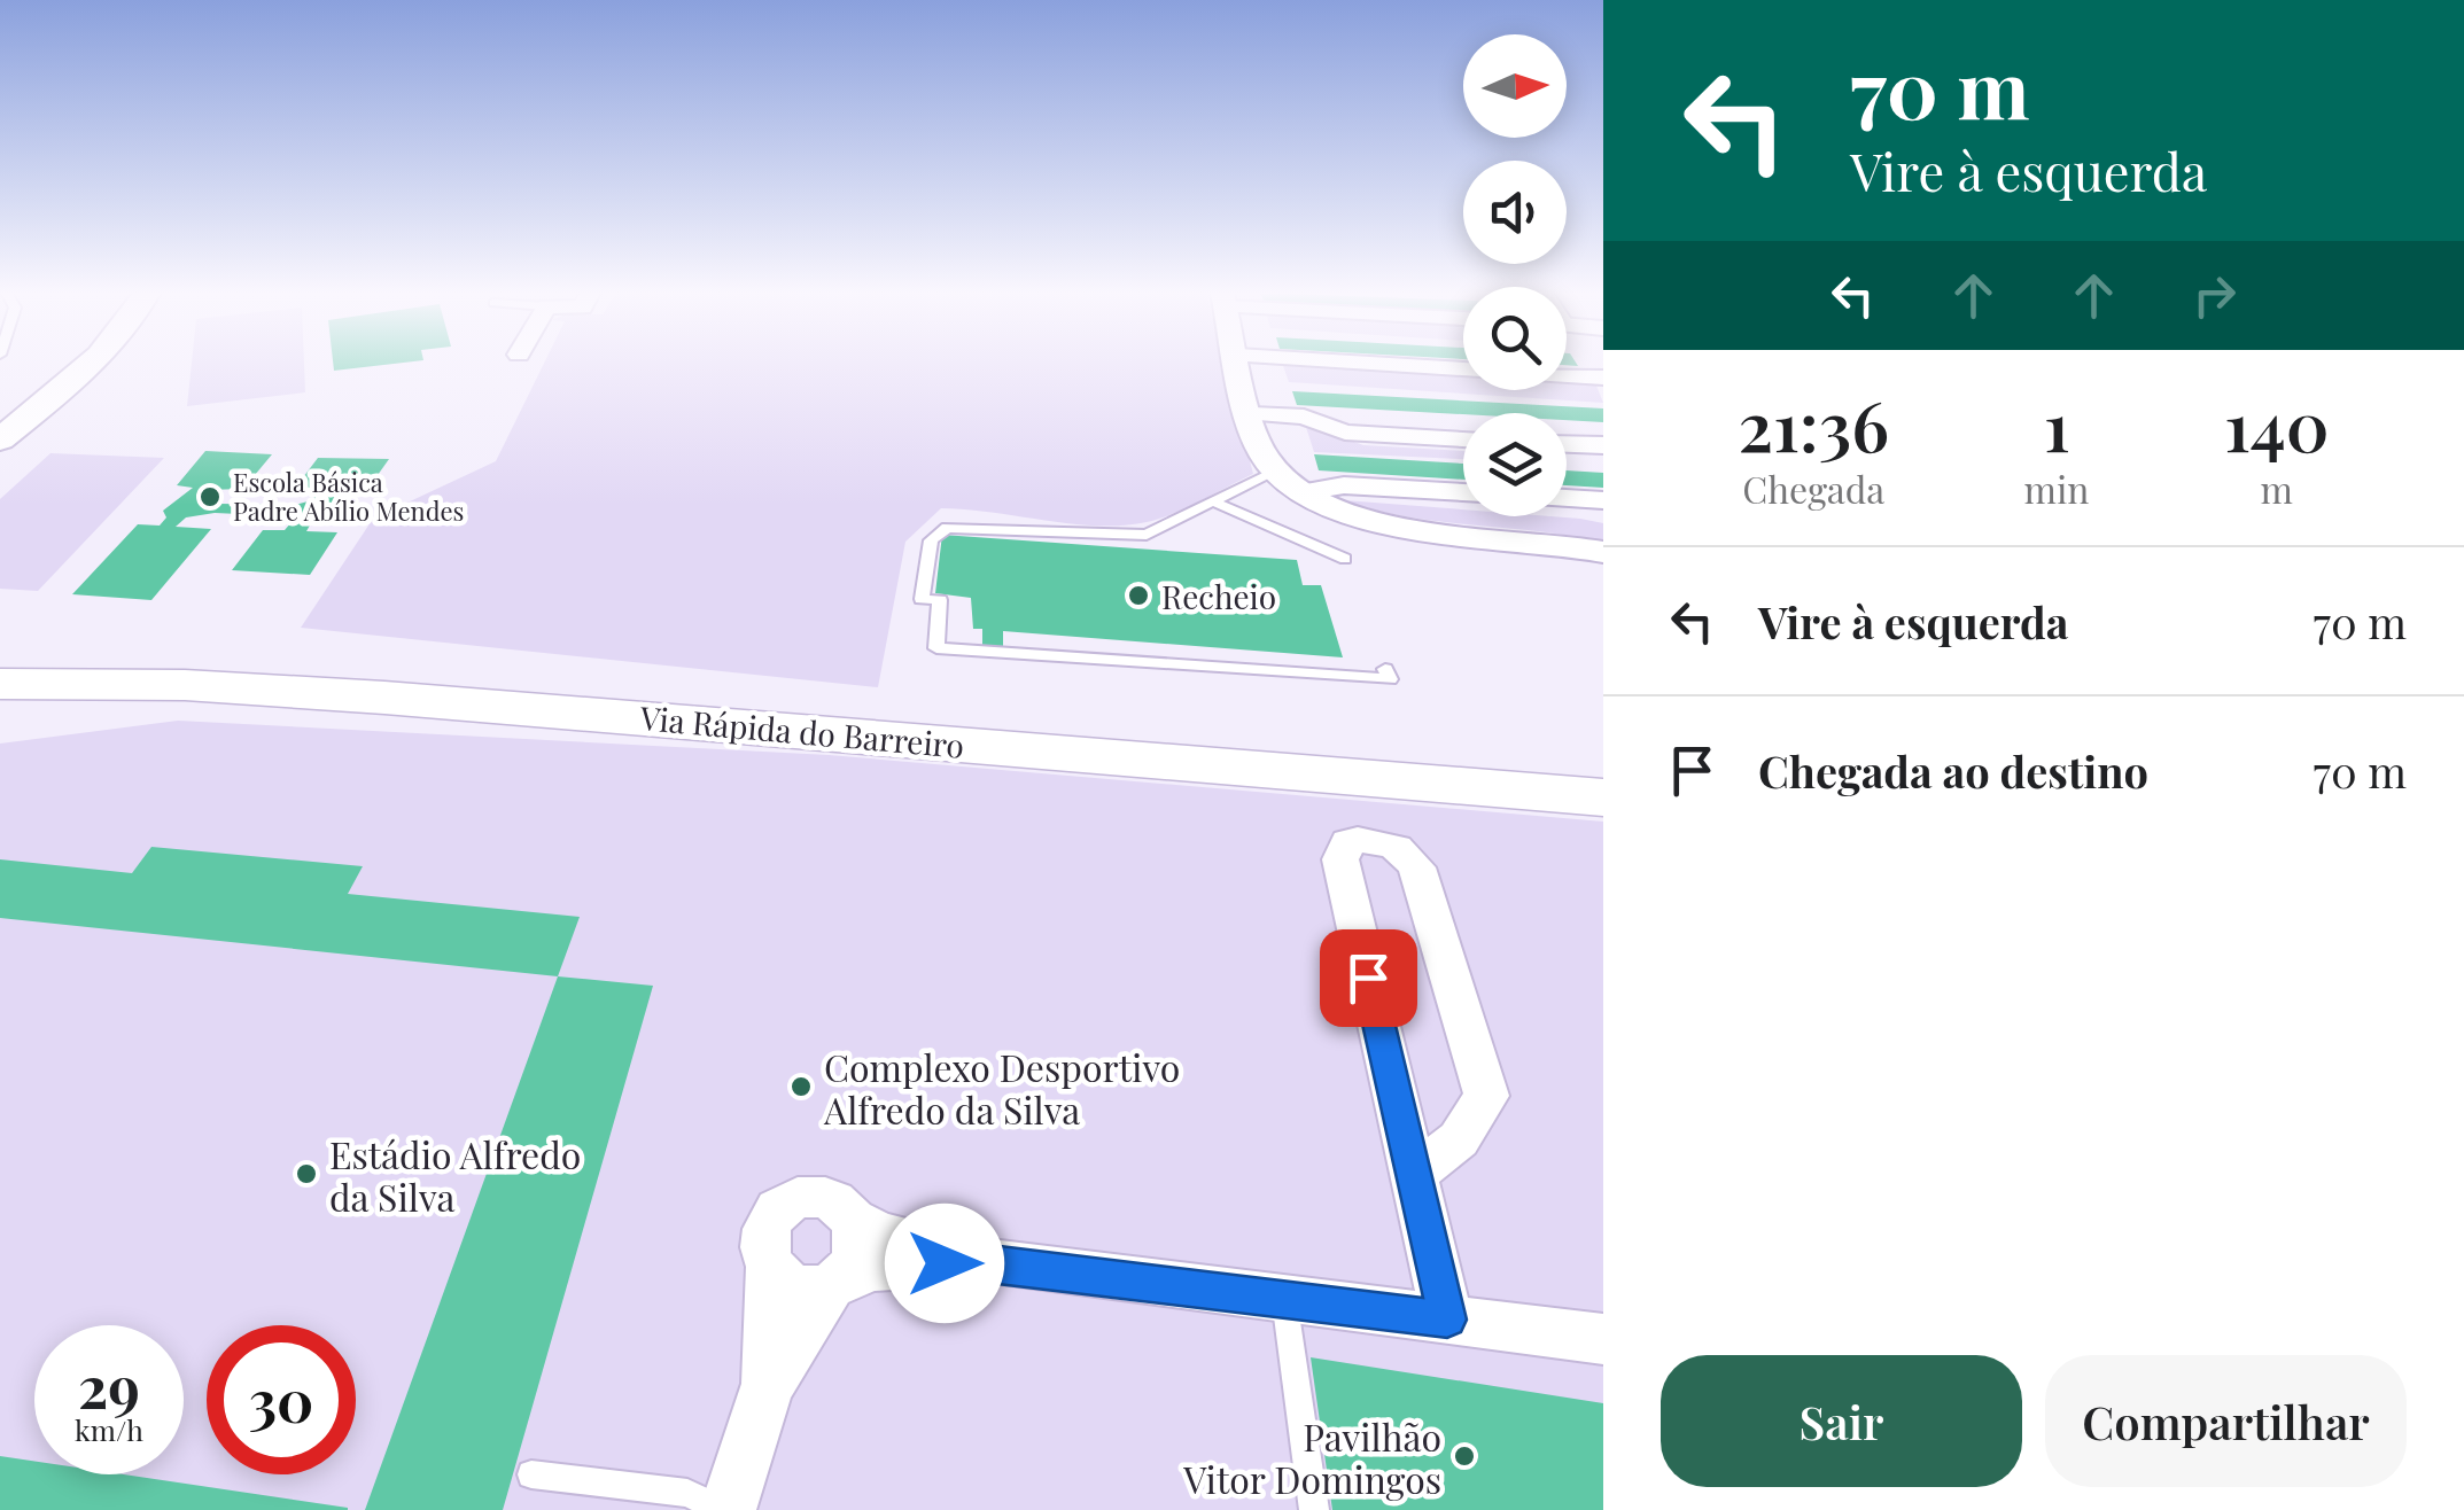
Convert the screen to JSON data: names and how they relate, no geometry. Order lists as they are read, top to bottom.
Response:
{
  "streets": {
    "highway": ["Via Rápida do Barreiro"]
  },
  "places": [
    "Escola Básica Padre Abílio Mendes",
    "Recheio",
    "Complexo Desportivo Alfredo da Silva",
    "Estádio Alfredo da Silva",
    "Pavilhão Vitor Domingos"
  ],
  "north": "right",
  "page": {
    "turn": ["70 m", "Vire à esquerda"],
    "eta": [
      "21:36",
      "Chegada",
      "1",
      "min",
      "140",
      "m"
    ],
    "list": [
      {
        "name": "Vire à esquerda",
        "value": "70 m"
      },
      {
        "name": "Chegada ao destino",
        "value": "70 m"
      }
    ],
    "speed": "29 km/h",
    "limit": "30",
    "buttons": ["Sair", "Compartilhar"]
  }
}
